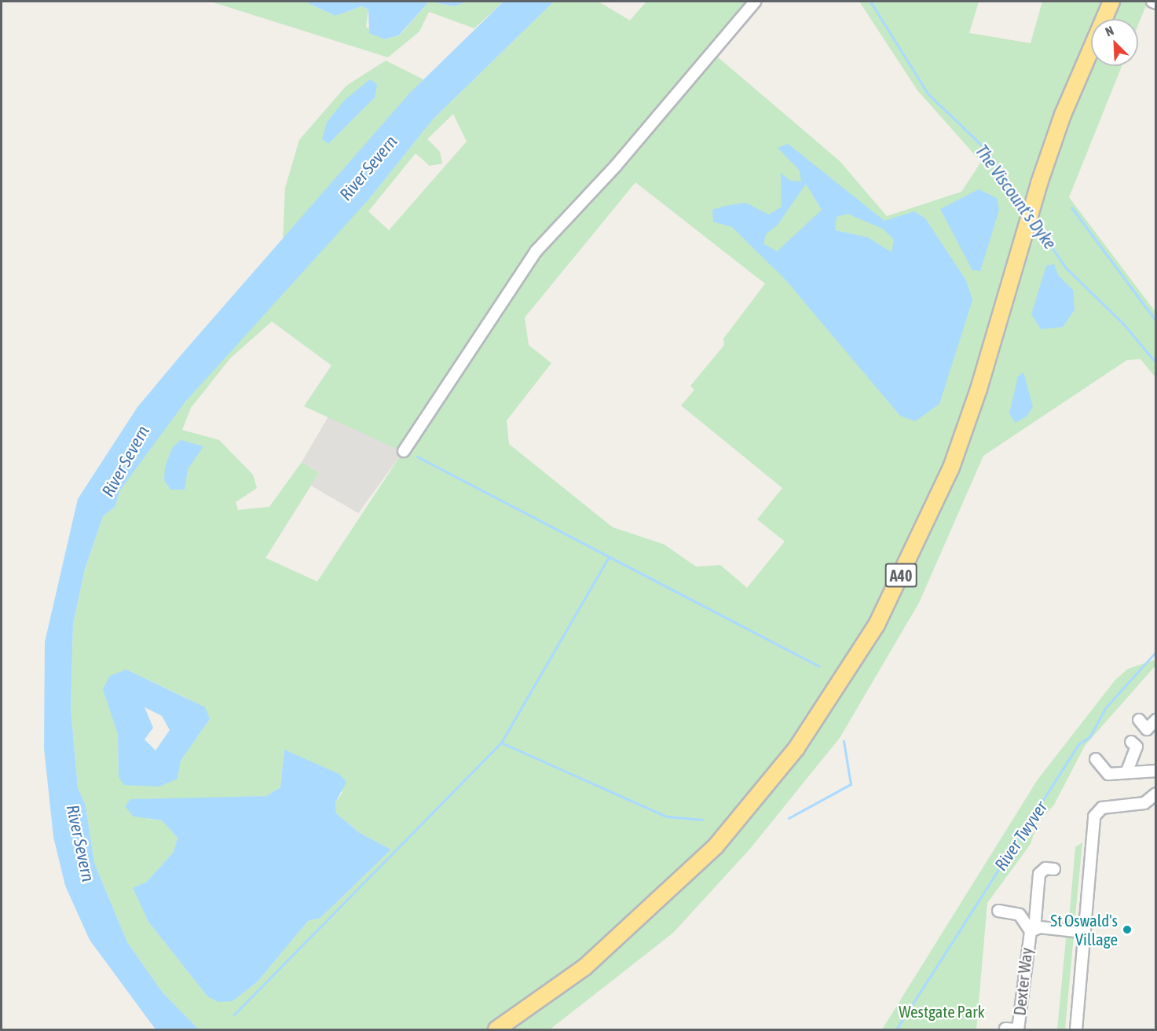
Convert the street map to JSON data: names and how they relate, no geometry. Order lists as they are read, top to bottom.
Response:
{
  "streets": {
    "highway": ["A40"],
    "street": ["Dexter Way"]
  },
  "water": ["River Severn", "The Viscount's Dyke", "River Twyver"],
  "parks": ["Westgate Park"],
  "places": ["St Oswald's Village"],
  "north": "top left"
}
